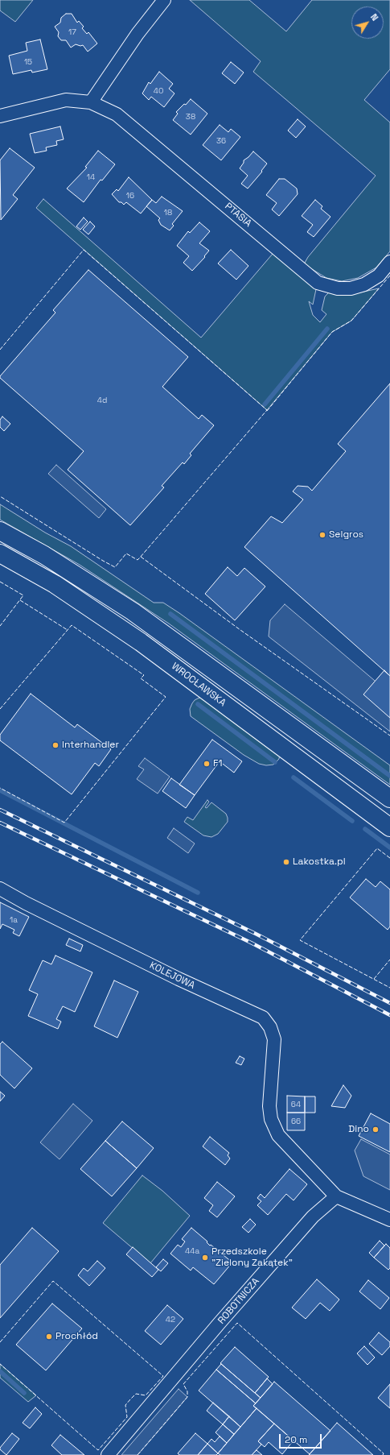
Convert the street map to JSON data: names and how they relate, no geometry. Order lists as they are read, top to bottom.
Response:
{
  "streets": {
    "main road": ["WROCŁAWSKA"],
    "street": ["PTASIA", "KOLEJOWA", "ROBOTNICZA"]
  },
  "crossings": [
    ["KOLEJOWA", "ROBOTNICZA"]
  ],
  "places": [
    "Selgros",
    "Interhandler",
    "F1",
    "Lakostka.pl",
    "Dino",
    "Przedszkole \"Zielony Zakątek\"",
    "Prochłód"
  ],
  "house_numbers": [
    "17",
    "15",
    "40",
    "38",
    "36",
    "14",
    "16",
    "18",
    "4d",
    "1a",
    "64",
    "66",
    "44a",
    "42"
  ],
  "scale_bar": "20 m",
  "north": "top right"
}
